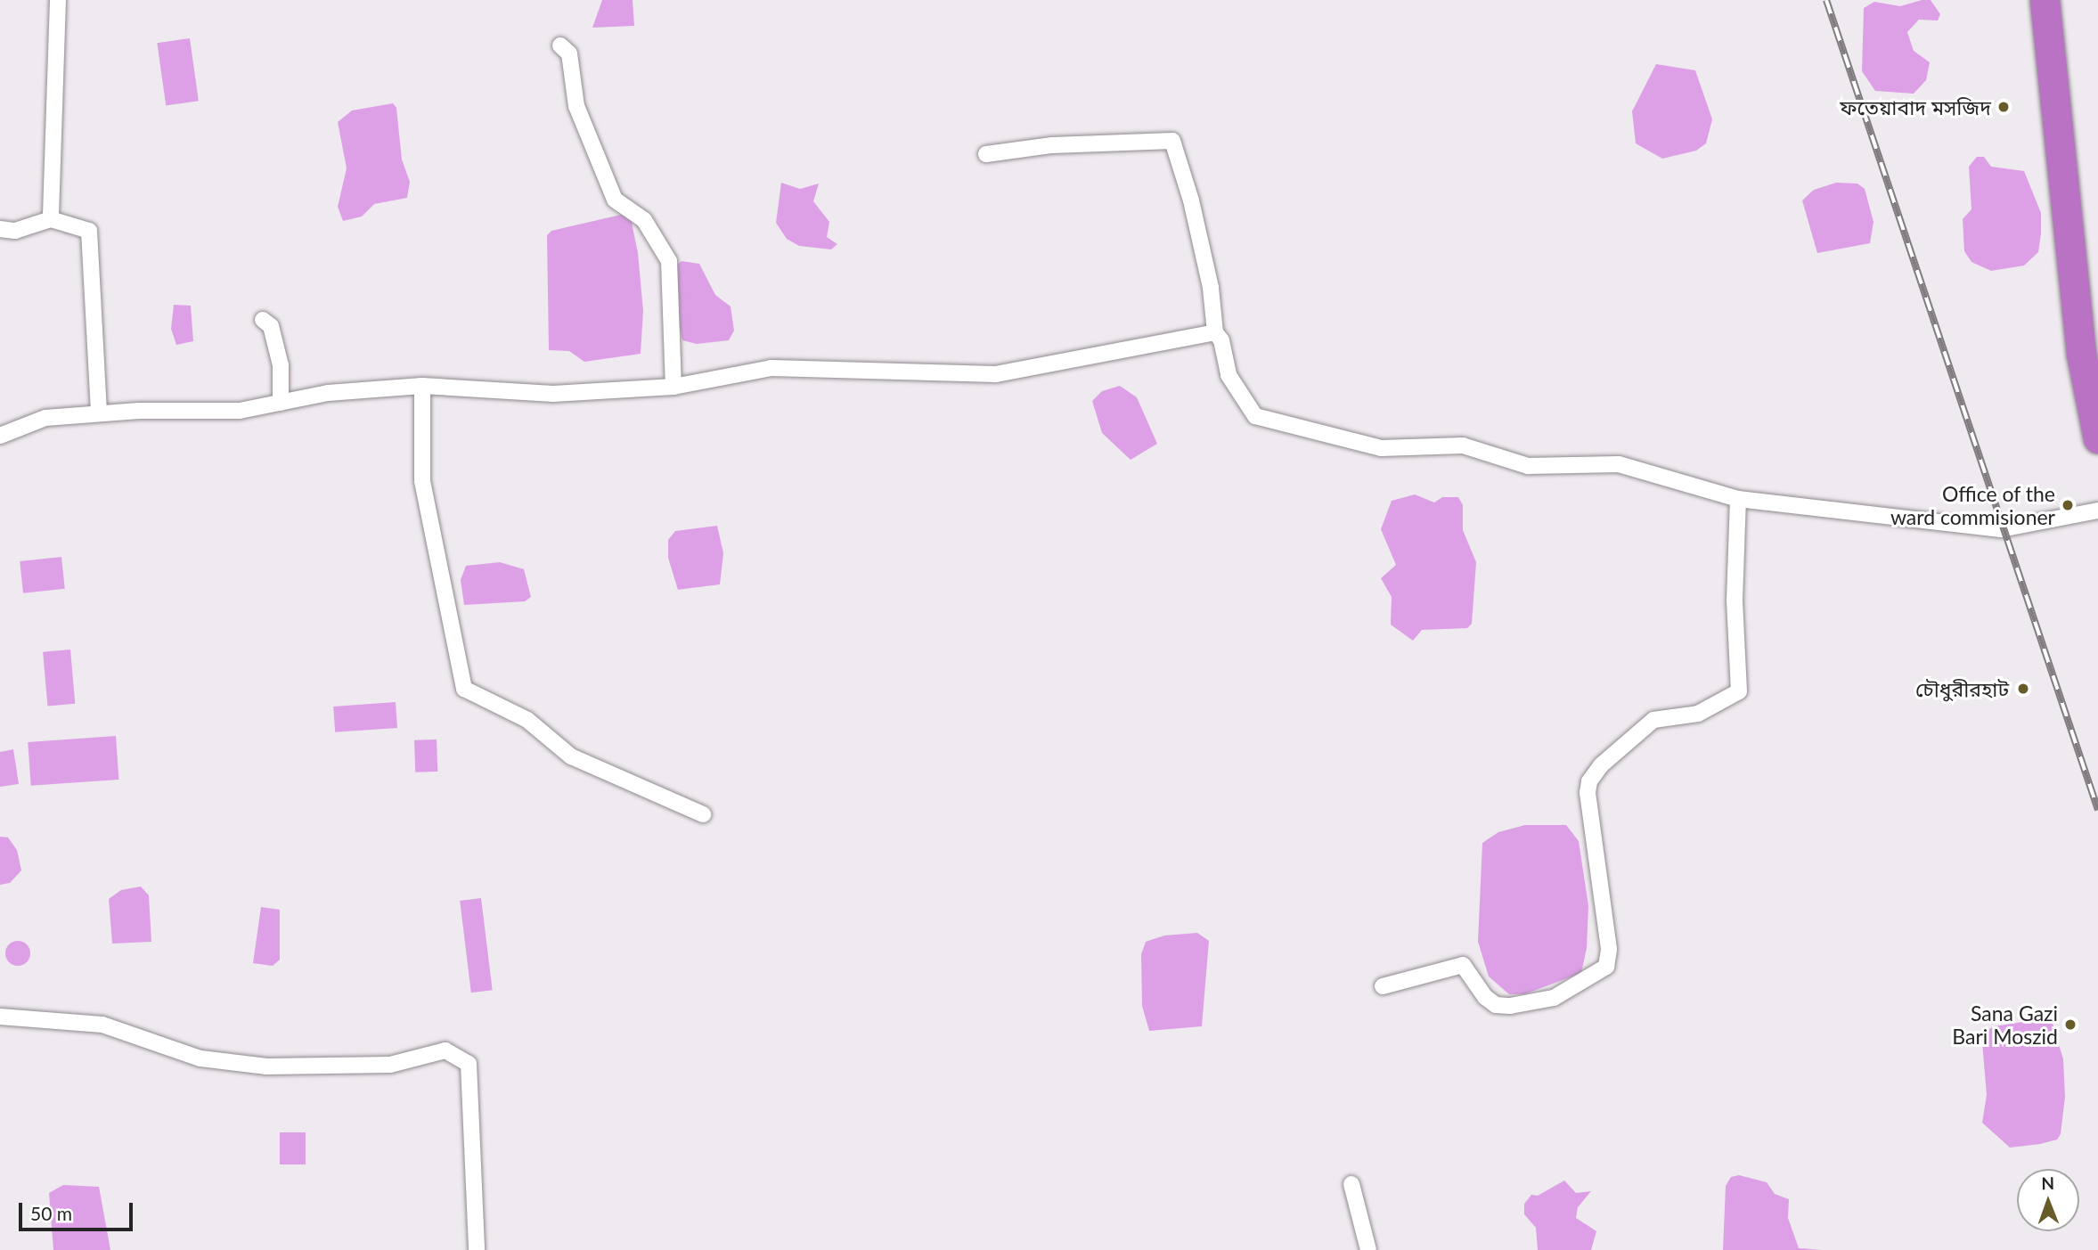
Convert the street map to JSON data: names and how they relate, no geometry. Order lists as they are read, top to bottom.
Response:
{
  "places": [
    "ফতেয়াবাদ মসজিদ",
    "Office of the ward commisioner",
    "চৌধুরীরহাট",
    "Sana Gazi Bari Moszid"
  ],
  "scale_bar": "50 m",
  "north": "top"
}
